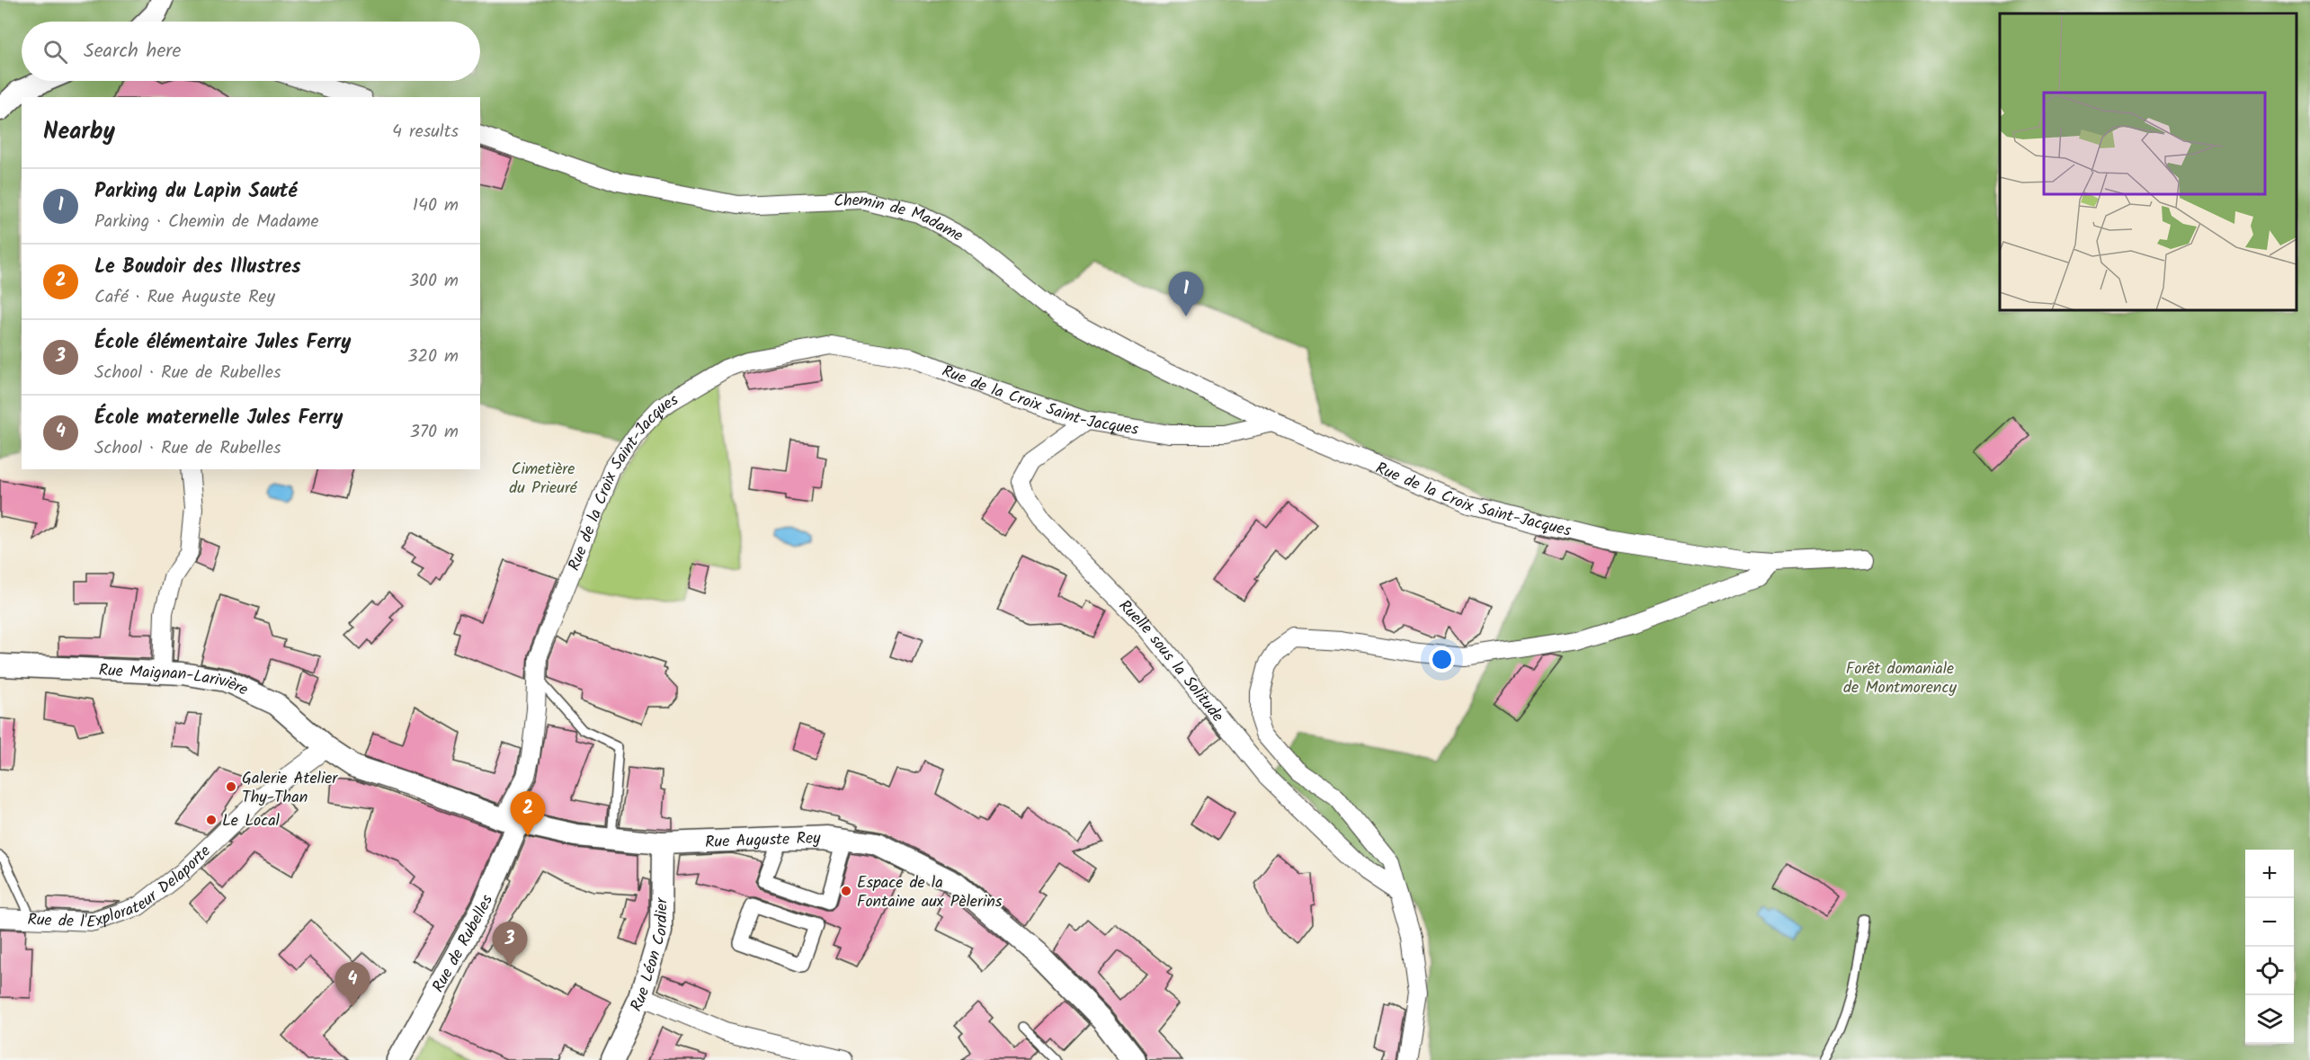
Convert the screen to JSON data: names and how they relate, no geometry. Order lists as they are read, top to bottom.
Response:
{
  "streets": {
    "street": [
      "Chemin de Madame",
      "Rue de la Croix Saint-Jacques",
      "Ruelle sous la Solitude",
      "Rue Maignan-Larivière",
      "Rue Auguste Rey",
      "Rue de l'Explorateur Delaporte",
      "Rue de Rubelles",
      "Rue Léon Cordier"
    ]
  },
  "crossings": [
    ["Chemin de Madame", "Rue de la Croix Saint-Jacques"],
    ["Rue de la Croix Saint-Jacques", "Ruelle sous la Solitude"],
    ["Rue de la Croix Saint-Jacques", "Rue Auguste Rey"],
    ["Rue de la Croix Saint-Jacques", "Rue de Rubelles"],
    ["Rue Maignan-Larivière", "Rue Auguste Rey"],
    ["Rue Maignan-Larivière", "Rue de l'Explorateur Delaporte"],
    ["Rue Auguste Rey", "Rue de l'Explorateur Delaporte"],
    ["Rue Auguste Rey", "Rue de Rubelles"],
    ["Rue Auguste Rey", "Rue Léon Cordier"]
  ],
  "parks": ["Cimetière du Prieuré", "Forêt domaniale de Montmorency"],
  "places": ["Galerie Atelier Thy-Than", "Le Local", "Espace de la Fontaine aux Pèlerins"],
  "page": {
    "search": "Search here",
    "heading": ["Nearby", "4 results"],
    "list": [
      {
        "mark": "1",
        "name": "Parking du Lapin Sauté",
        "note": "Parking · Chemin de Madame",
        "value": "140 m"
      },
      {
        "mark": "2",
        "name": "Le Boudoir des Illustres",
        "note": "Café · Rue Auguste Rey",
        "value": "300 m"
      },
      {
        "mark": "3",
        "name": "École élémentaire Jules Ferry",
        "note": "School · Rue de Rubelles",
        "value": "320 m"
      },
      {
        "mark": "4",
        "name": "École maternelle Jules Ferry",
        "note": "School · Rue de Rubelles",
        "value": "370 m"
      }
    ],
    "pins": [
      "1",
      "2",
      "3",
      "4"
    ],
    "map_buttons": ["+", "−"]
  }
}
